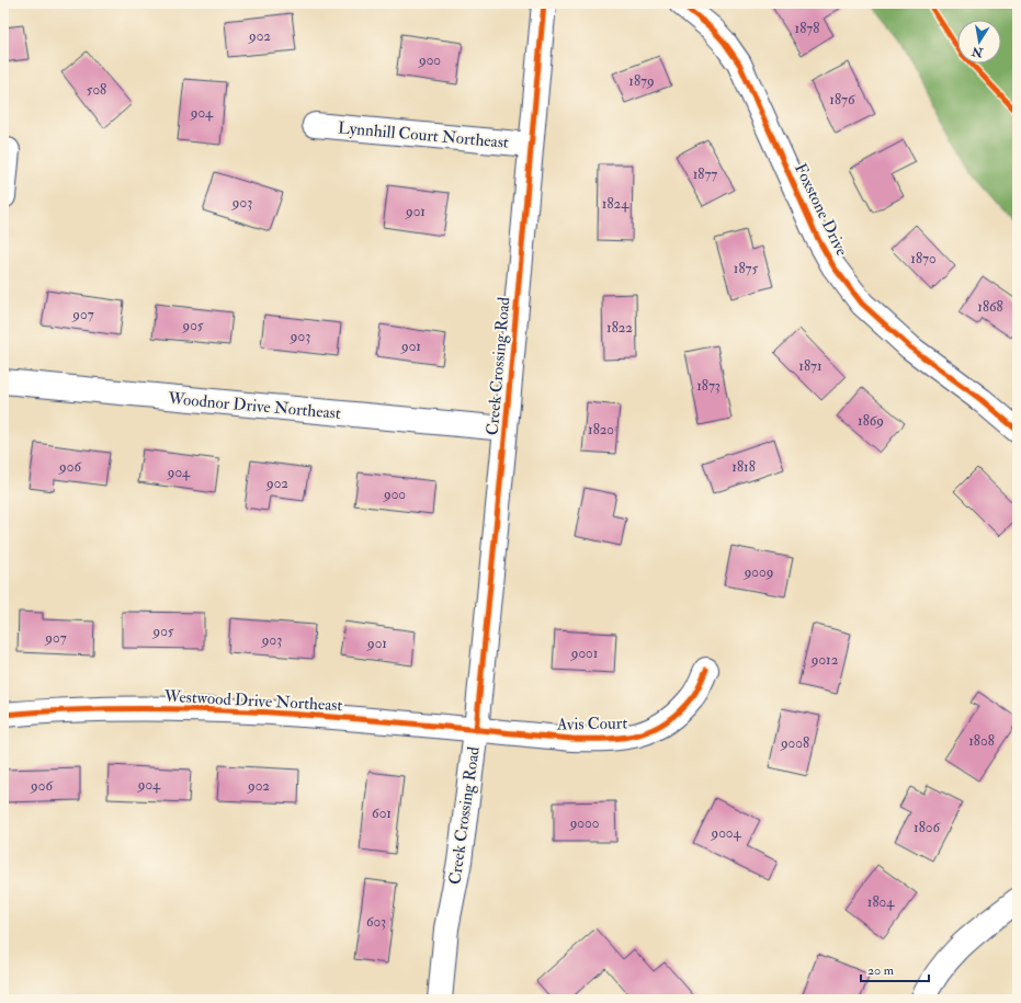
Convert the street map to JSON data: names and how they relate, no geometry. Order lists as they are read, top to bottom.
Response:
{
  "streets": {
    "street": [
      "Lynnhill Court Northeast",
      "Foxstone Drive",
      "Creek Crossing Road",
      "Woodnor Drive Northeast",
      "Westwood Drive Northeast",
      "Avis Court"
    ]
  },
  "crossings": [
    ["Lynnhill Court Northeast", "Creek Crossing Road"],
    ["Creek Crossing Road", "Woodnor Drive Northeast"],
    ["Creek Crossing Road", "Westwood Drive Northeast"],
    ["Creek Crossing Road", "Avis Court"],
    ["Westwood Drive Northeast", "Avis Court"]
  ],
  "house_numbers": [
    "1878",
    "902",
    "900",
    "1879",
    "508",
    "1876",
    "904",
    "1877",
    "903",
    "1824",
    "901",
    "1870",
    "1875",
    "1868",
    "907",
    "905",
    "1822",
    "903",
    "901",
    "1871",
    "1873",
    "1869",
    "1820",
    "906",
    "1818",
    "904",
    "902",
    "900",
    "9009",
    "905",
    "907",
    "903",
    "901",
    "9001",
    "9012",
    "1808",
    "9008",
    "904",
    "906",
    "902",
    "601",
    "9000",
    "1806",
    "9004",
    "1804",
    "603"
  ],
  "scale_bar": "20 m",
  "north": "bottom"
}
